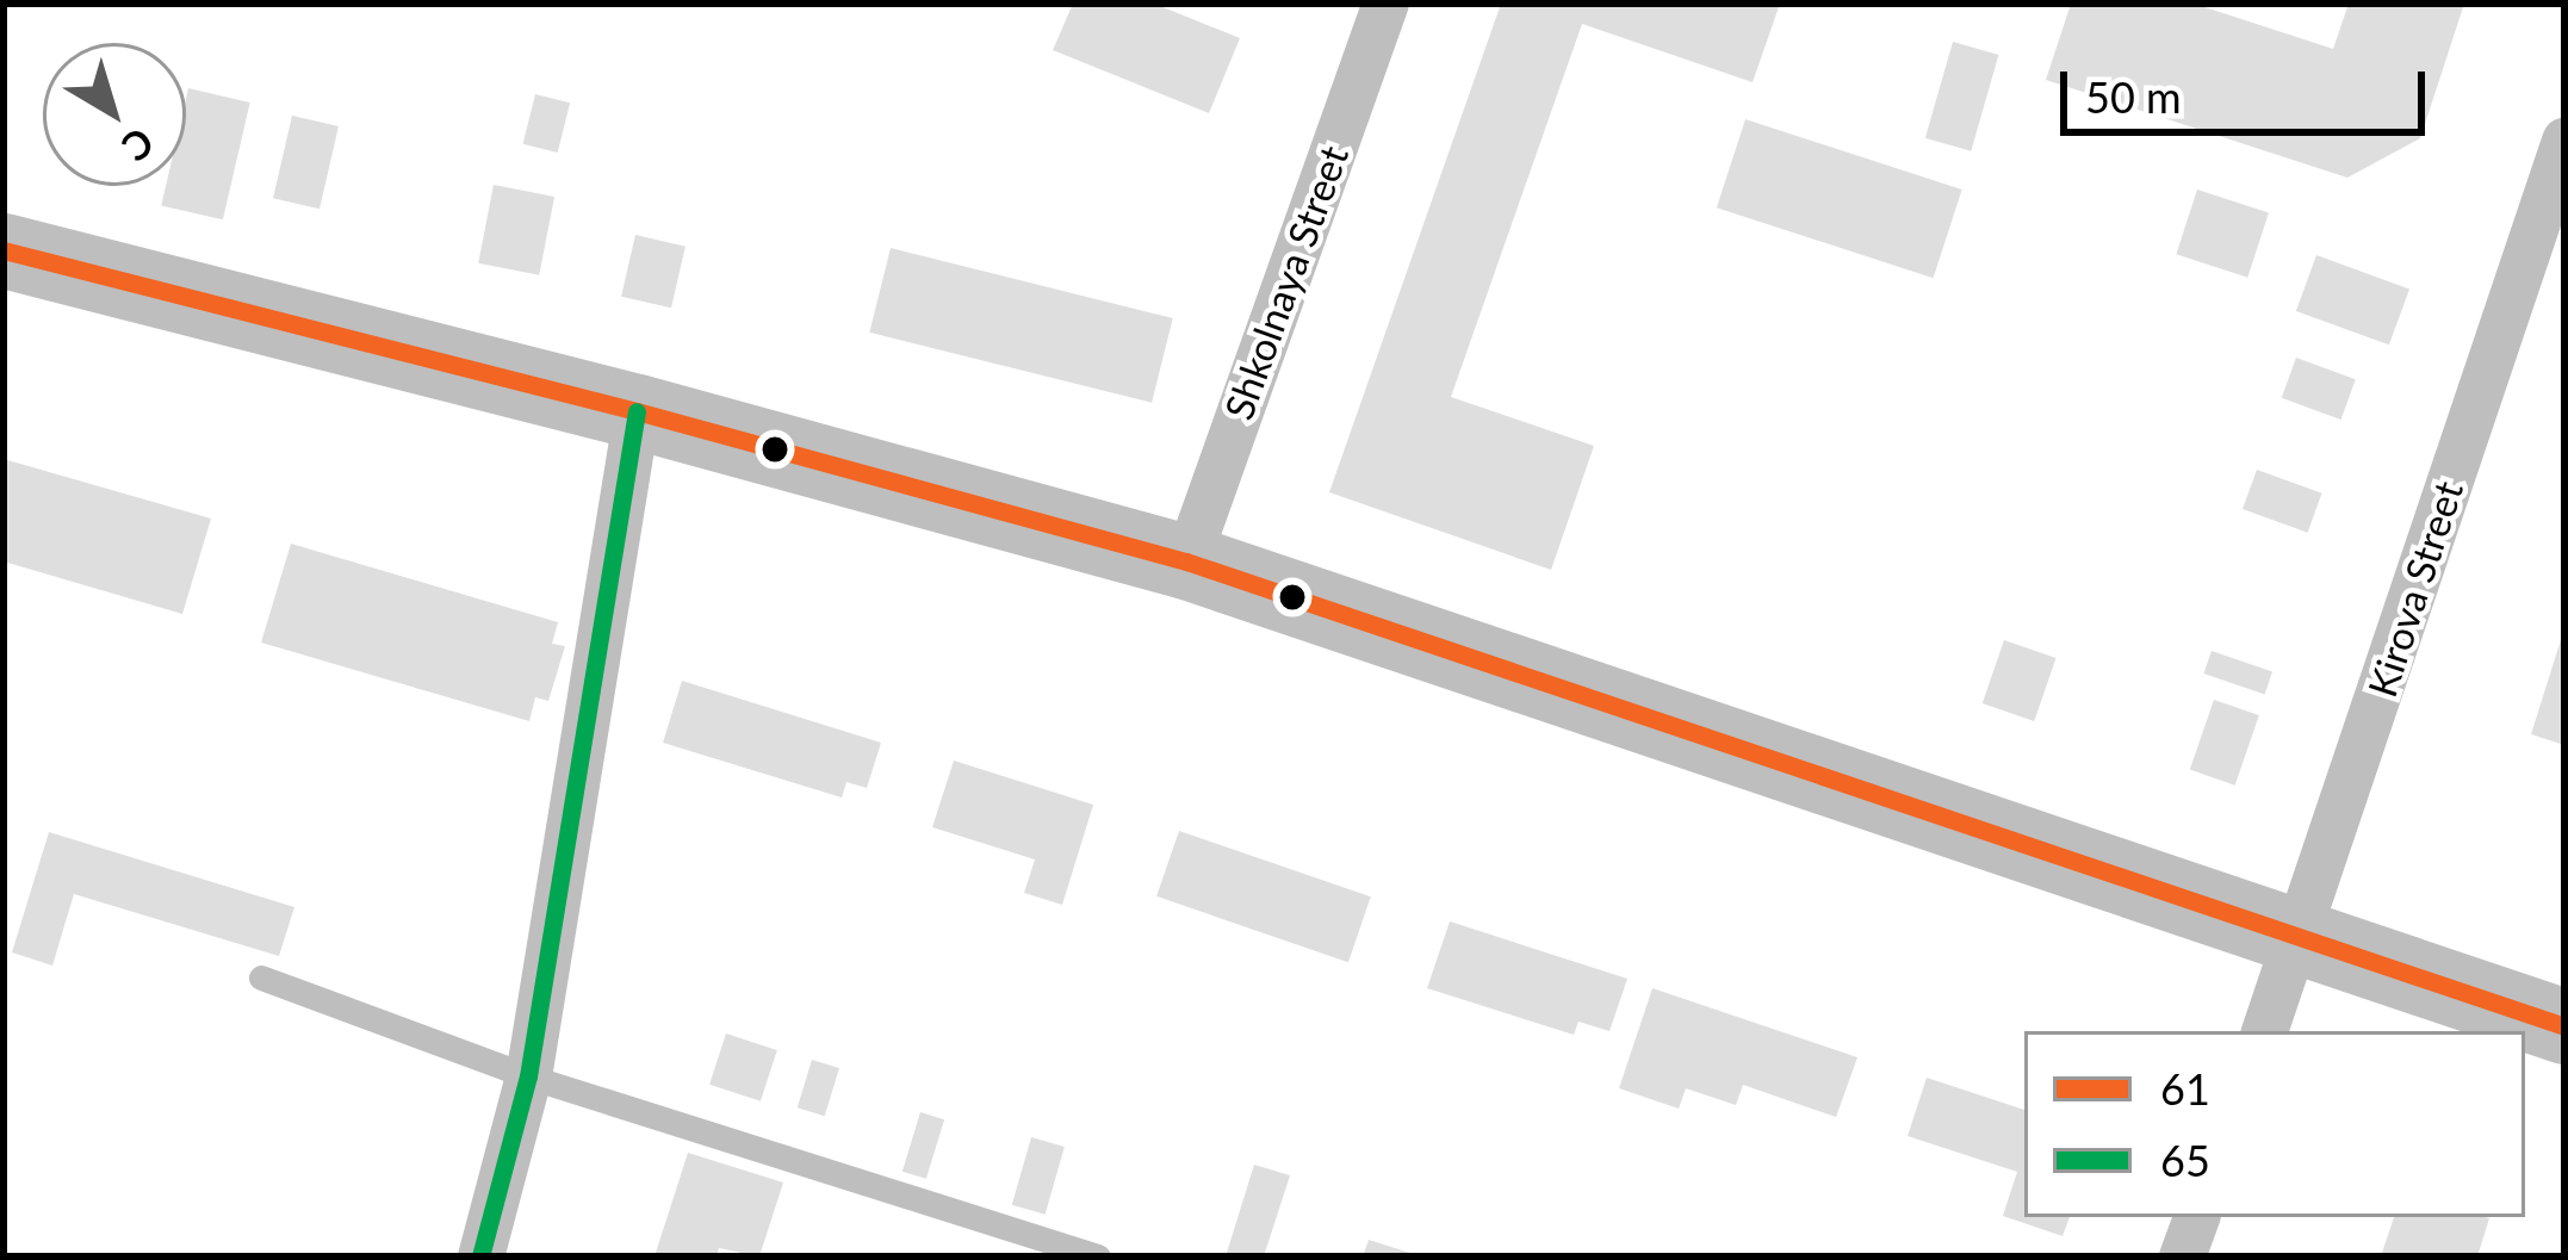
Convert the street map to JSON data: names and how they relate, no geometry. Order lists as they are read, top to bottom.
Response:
{
  "streets": {
    "street": ["Shkolnaya Street", "Kirova Street"]
  },
  "lines": ["transit line 61", "transit line 65"],
  "legend": ["61", "65"],
  "scale_bar": "50 m",
  "north": "bottom right"
}
